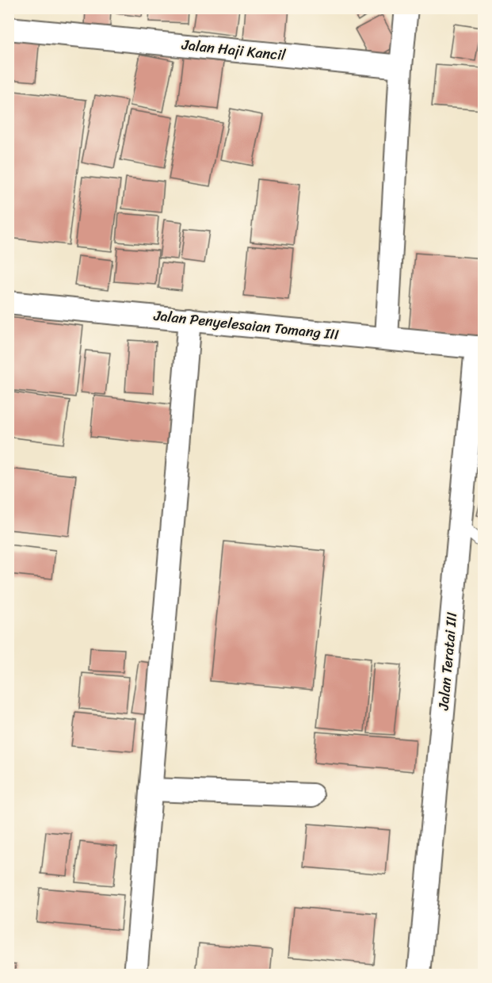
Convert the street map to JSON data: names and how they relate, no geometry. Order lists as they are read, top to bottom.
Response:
{
  "streets": {
    "street": ["Jalan Haji Kancil", "Jalan Penyelesaian Tomang III", "Jalan Teratai III"]
  },
  "crossings": [
    ["Jalan Penyelesaian Tomang III", "Jalan Teratai III"]
  ]
}
